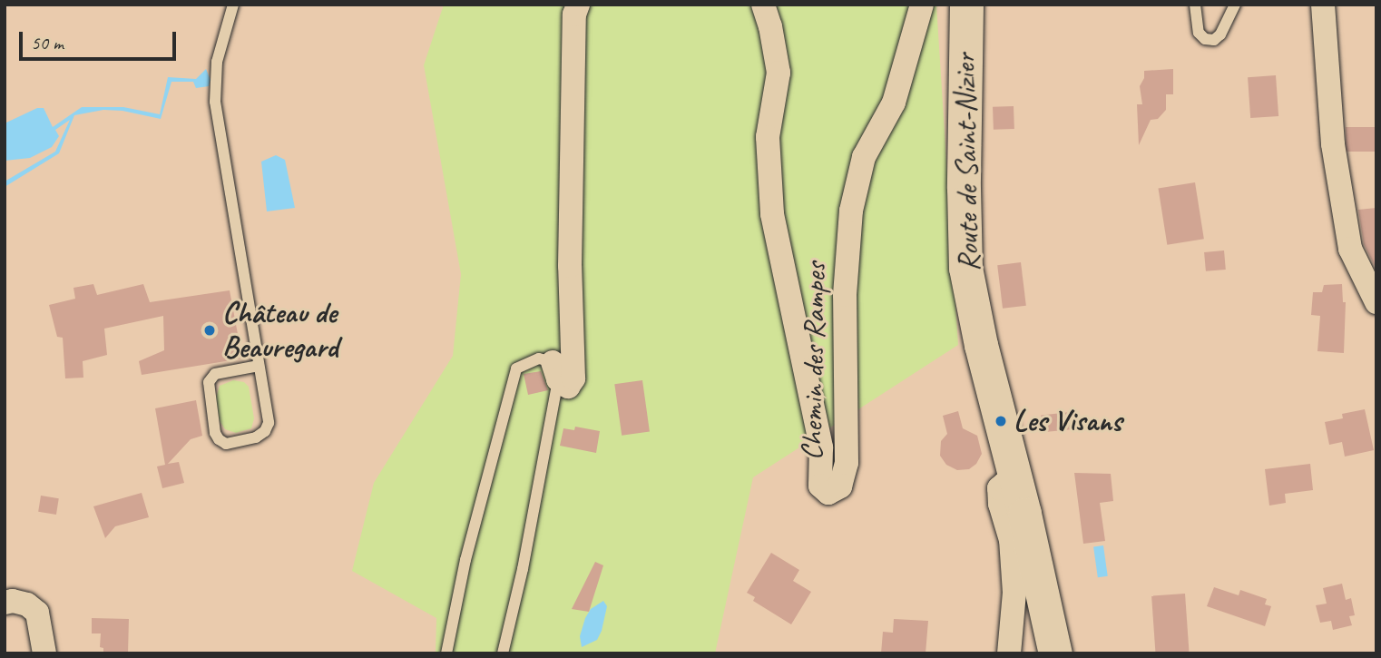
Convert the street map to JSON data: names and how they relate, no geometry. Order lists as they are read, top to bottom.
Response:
{
  "streets": {
    "main road": ["Route de Saint-Nizier"],
    "street": ["Chemin des Rampes"]
  },
  "places": ["Château de Beauregard", "Les Visans"],
  "scale_bar": "50 m"
}
